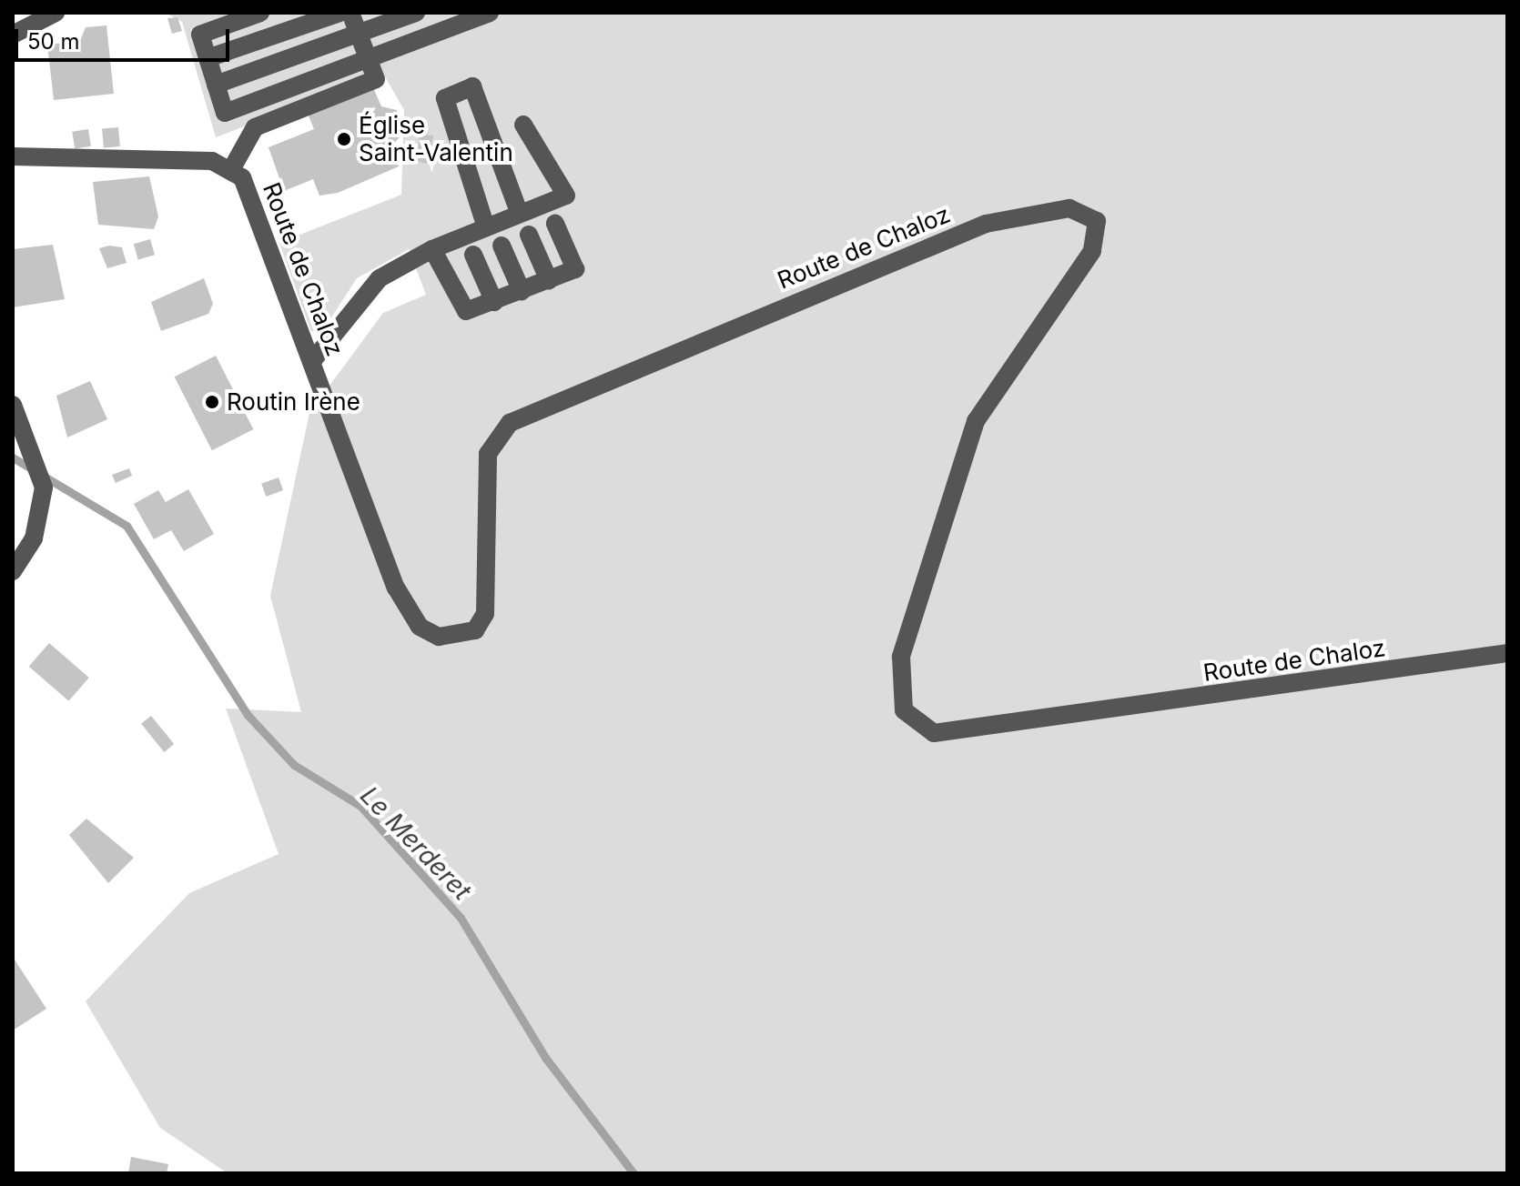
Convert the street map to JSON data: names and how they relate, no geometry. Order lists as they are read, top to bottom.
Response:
{
  "streets": {
    "street": ["Route de Chaloz"]
  },
  "water": ["Le Merderet"],
  "places": ["Église Saint-Valentin", "Routin Irène"],
  "scale_bar": "50 m"
}
